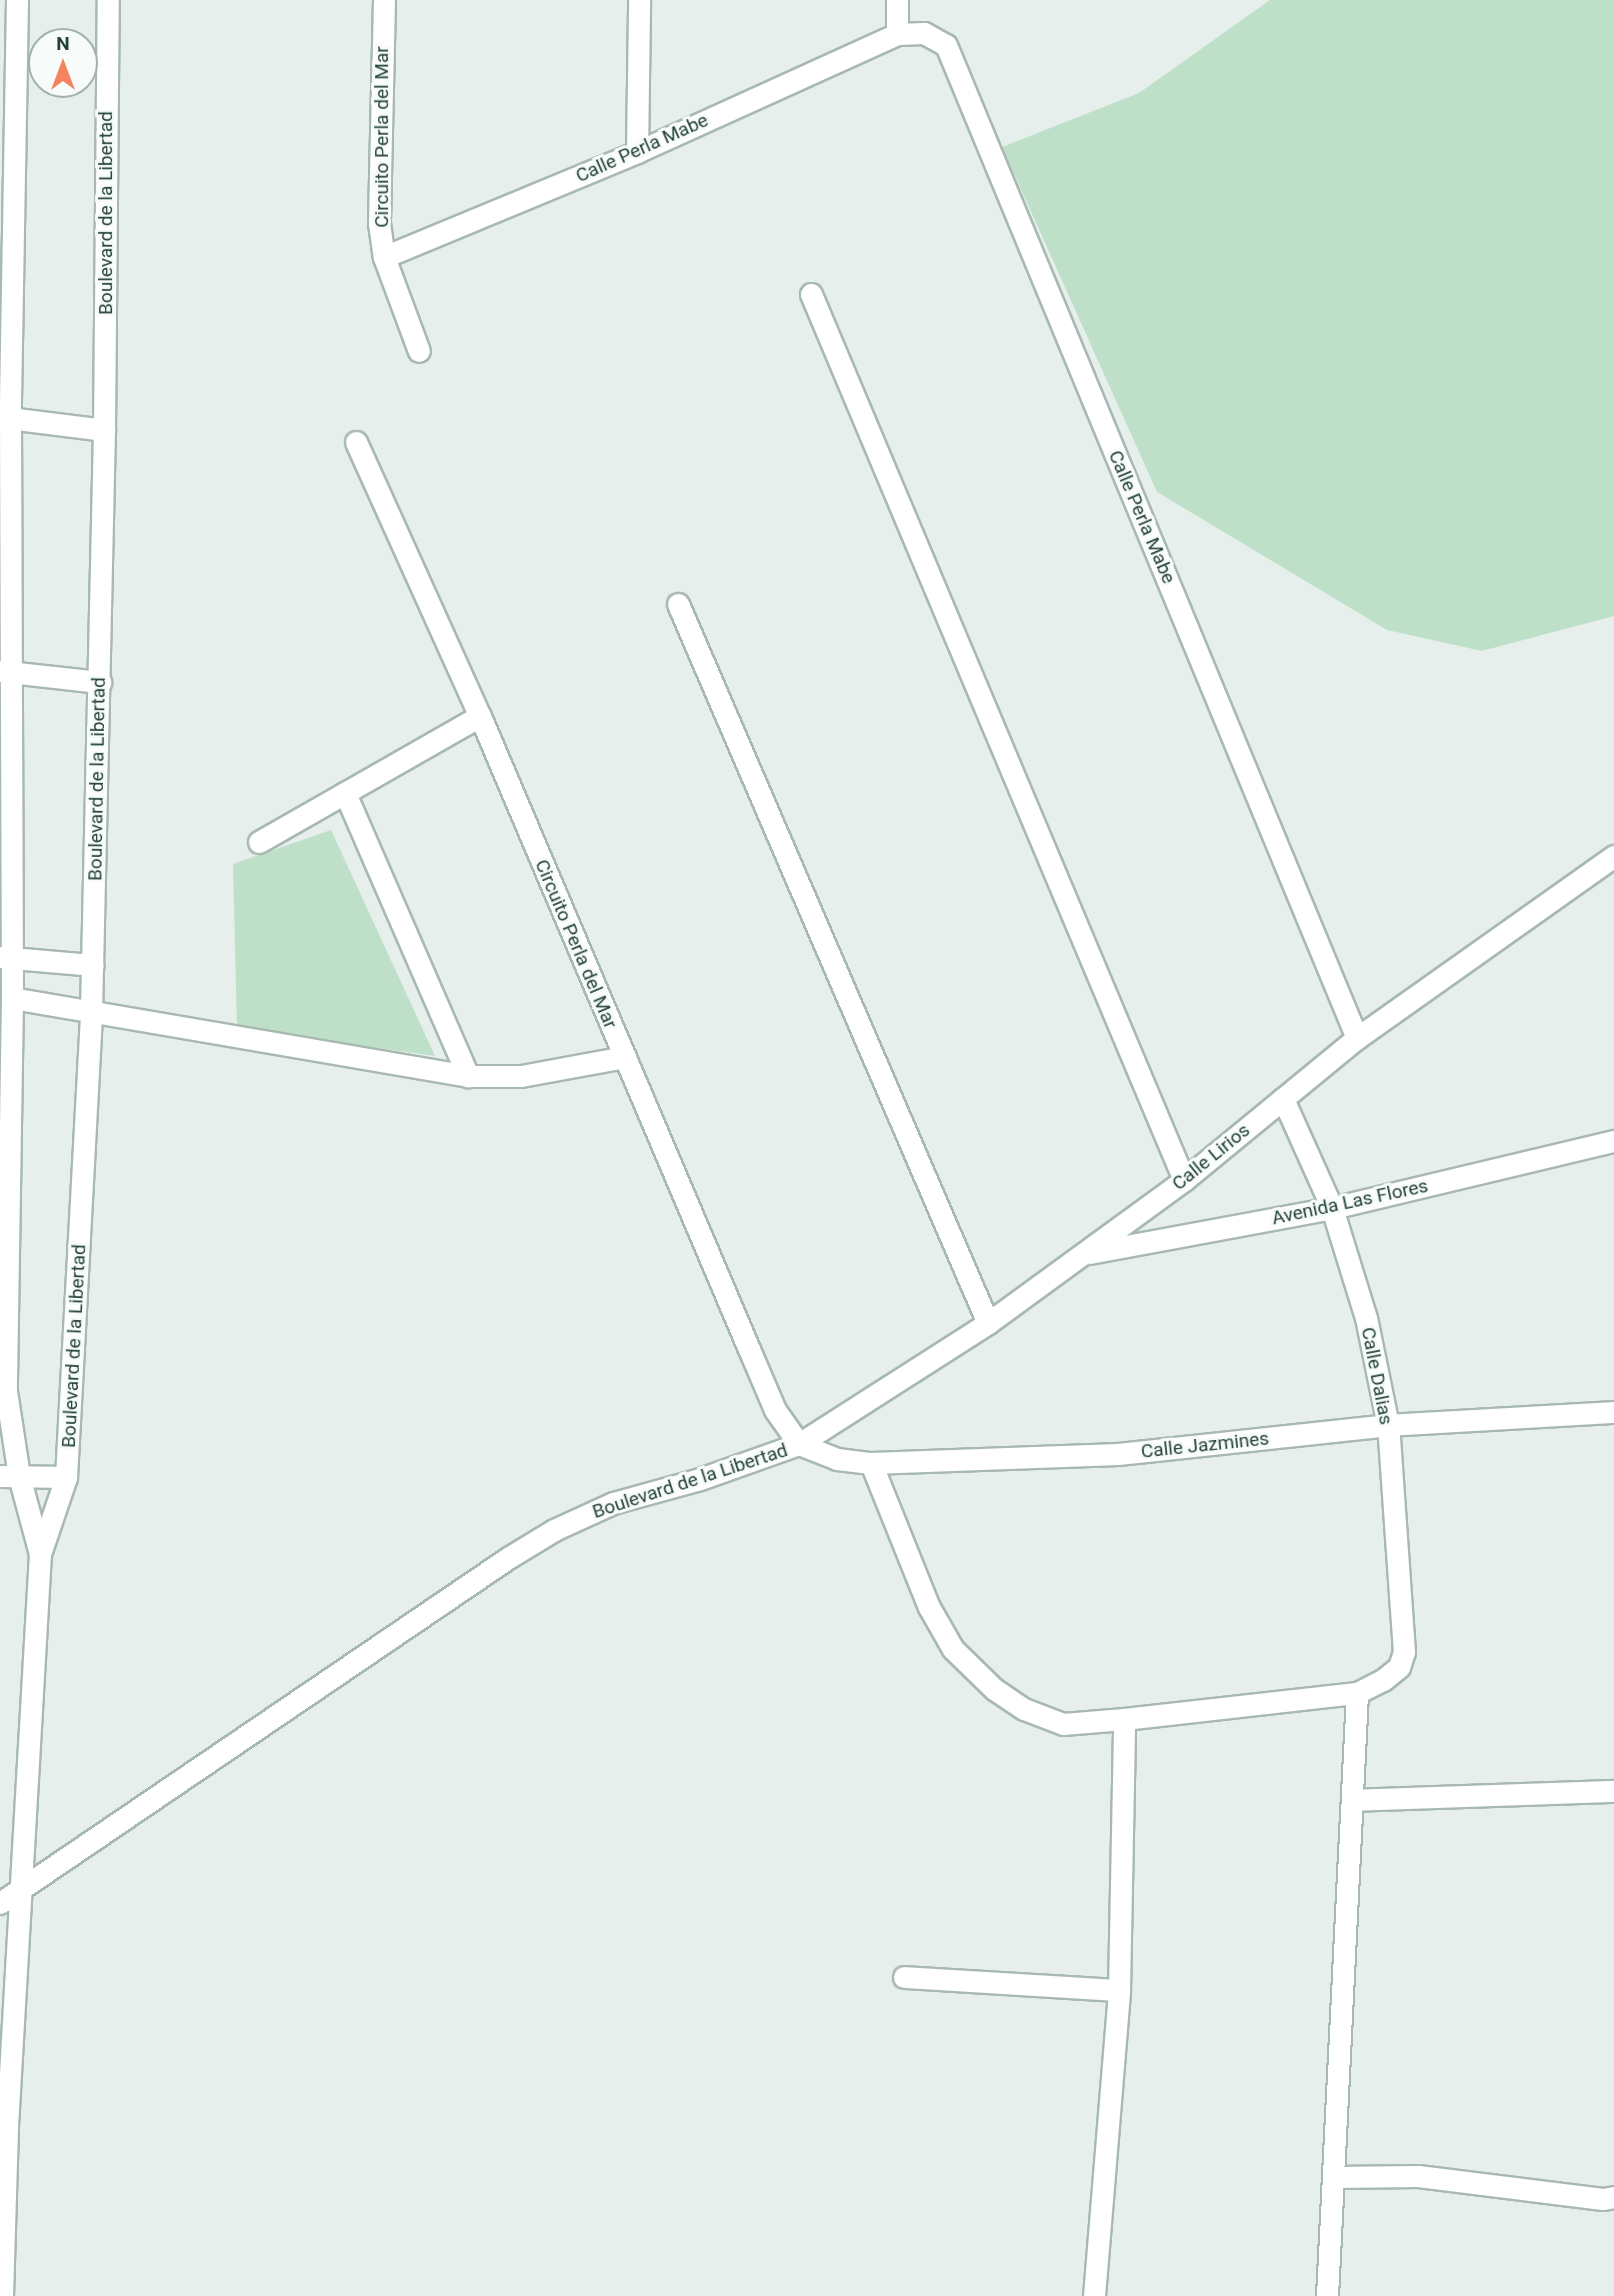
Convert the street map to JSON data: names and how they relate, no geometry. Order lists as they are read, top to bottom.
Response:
{
  "streets": {
    "street": [
      "Circuito Perla del Mar",
      "Calle Perla Mabe",
      "Boulevard de la Libertad",
      "Calle Lirios",
      "Avenida Las Flores",
      "Calle Dalias",
      "Calle Jazmines"
    ]
  },
  "crossings": [
    ["Circuito Perla del Mar", "Calle Perla Mabe"],
    ["Circuito Perla del Mar", "Boulevard de la Libertad"],
    ["Circuito Perla del Mar", "Calle Lirios"],
    ["Circuito Perla del Mar", "Calle Jazmines"],
    ["Calle Perla Mabe", "Calle Lirios"],
    ["Boulevard de la Libertad", "Calle Lirios"],
    ["Boulevard de la Libertad", "Calle Jazmines"],
    ["Calle Lirios", "Avenida Las Flores"],
    ["Calle Lirios", "Calle Dalias"],
    ["Calle Lirios", "Calle Jazmines"],
    ["Avenida Las Flores", "Calle Dalias"],
    ["Calle Dalias", "Calle Jazmines"]
  ],
  "north": "top"
}
